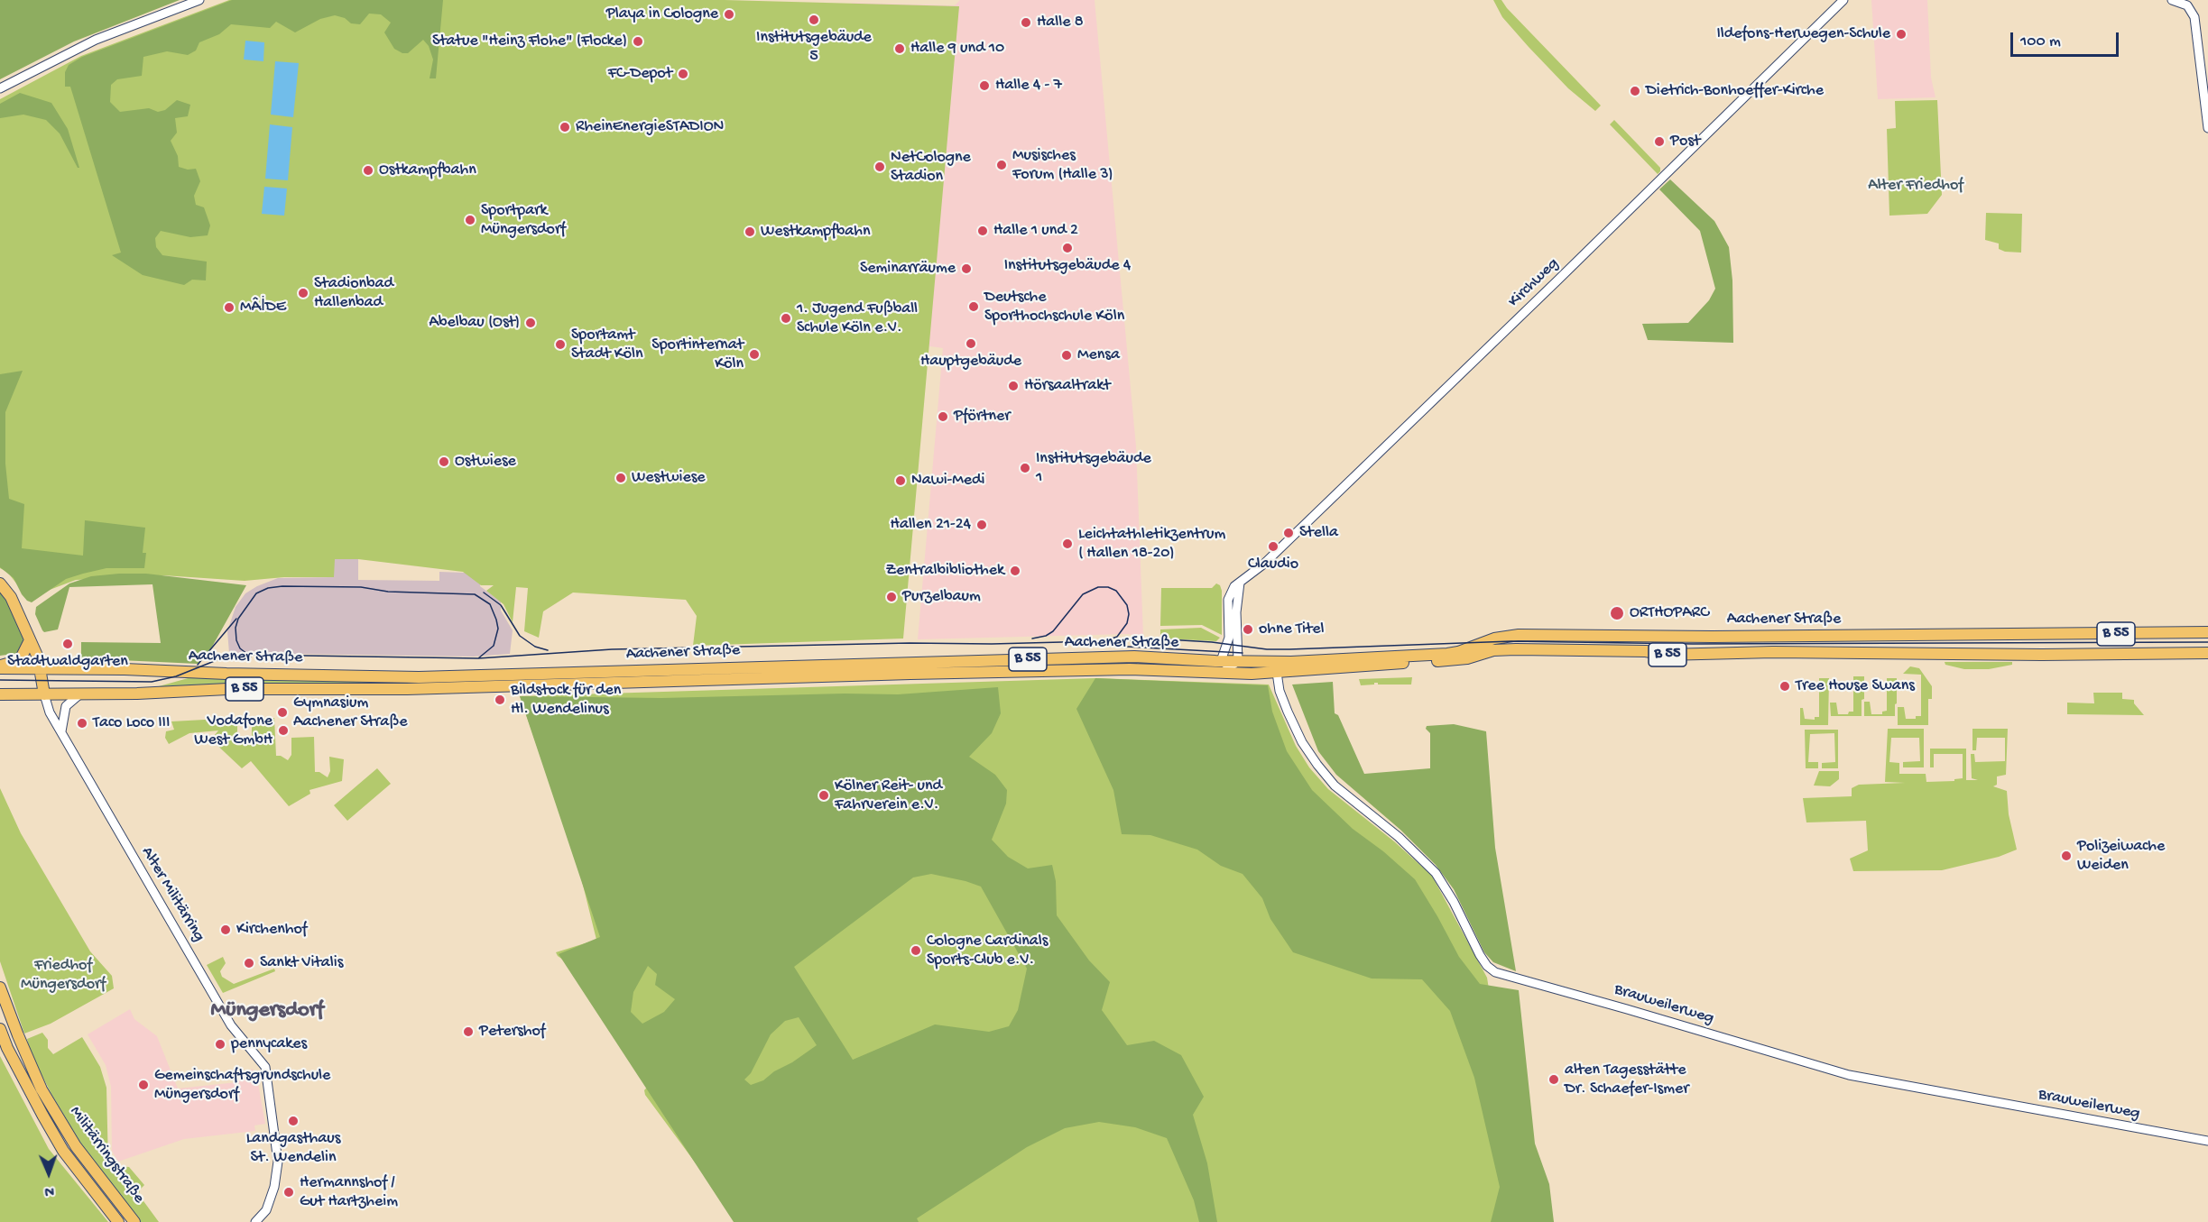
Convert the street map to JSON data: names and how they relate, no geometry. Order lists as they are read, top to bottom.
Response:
{
  "streets": {
    "main road": ["Aachener Straße", "B 55", "Militärringstraße"],
    "street": ["Kirchweg", "Alter Militärring", "Brauweilerweg"]
  },
  "crossings": [
    ["Kirchweg", "Aachener Straße"],
    ["Aachener Straße", "B 55"],
    ["Aachener Straße", "Alter Militärring"],
    ["Aachener Straße", "Brauweilerweg"]
  ],
  "districts": ["Müngersdorf"],
  "parks": ["Alter Friedhof", "Friedhof Müngersdorf"],
  "places": [
    "Playa in Cologne",
    "Institutsgebäude 5",
    "Halle 8",
    "Ildefons-Herwegen-Schule",
    "Statue \"Heinz Flohe\" (Flocke)",
    "Halle 9 und 10",
    "FC-Depot",
    "Halle 4 - 7",
    "Dietrich-Bonhoeffer-Kirche",
    "RheinEnergieSTADION",
    "Post",
    "Musisches Forum (Halle 3)",
    "NetCologne Stadion",
    "Ostkampfbahn",
    "Sportpark Müngersdorf",
    "Halle 1 und 2",
    "Westkampfbahn",
    "Institutsgebäude 4",
    "Seminarräume",
    "Stadionbad Hallenbad",
    "Deutsche Sporthochschule Köln",
    "MÂİDE",
    "1. Jugend Fußball Schule Köln e.V.",
    "Abelbau (Ost)",
    "Hauptgebäude",
    "Sportamt Stadt Köln",
    "Sportinternat Köln",
    "Mensa",
    "Hörsaaltrakt",
    "Pförtner",
    "Ostwiese",
    "Institutsgebäude 1",
    "Westwiese",
    "Nawi-Medi",
    "Hallen 21-24",
    "Stella",
    "Leichtathletikzentrum ( Hallen 18-20)",
    "Claudio",
    "Zentralbibliothek",
    "Purzelbaum",
    "ORTHOPARC",
    "ohne Titel",
    "Stadtwaldgarten",
    "Tree House Swans",
    "Bildstock für den Hl. Wendelinus",
    "Gymnasium Aachener Straße",
    "Taco Loco III",
    "Vodafone West GmbH",
    "Kölner Reit- und Fahrverein e.V.",
    "Polizeiwache Weiden",
    "Kirchenhof",
    "Cologne Cardinals Sports-Club e.V.",
    "Sankt Vitalis",
    "Petershof",
    "pennycakes",
    "alten Tagesstätte Dr. Schaefer-Ismer",
    "Gemeinschaftsgrundschule Müngersdorf",
    "Landgasthaus St. Wendelin",
    "Hermannshof / Gut Hartzheim"
  ],
  "scale_bar": "100 m",
  "north": "bottom"
}
